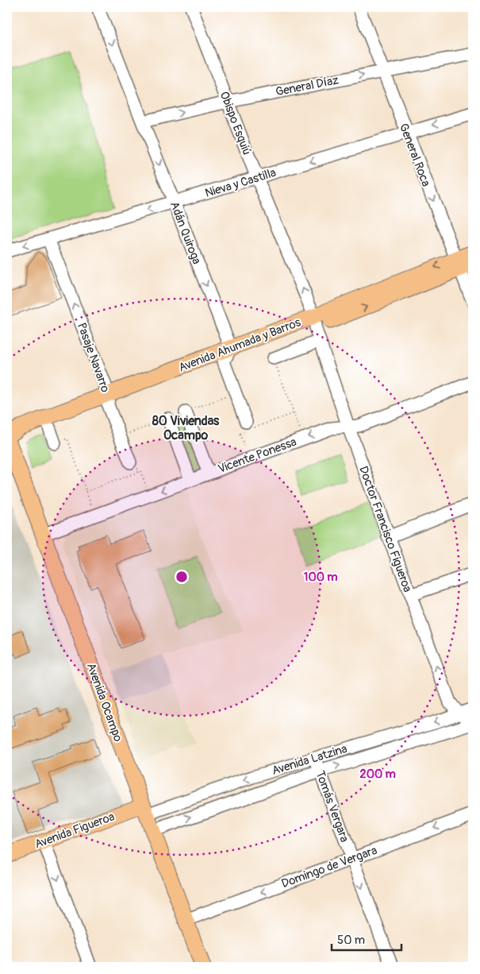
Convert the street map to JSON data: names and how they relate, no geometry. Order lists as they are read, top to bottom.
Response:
{
  "streets": {
    "main road": ["Avenida Ahumada y Barros", "Avenida Ocampo", "Avenida Figueroa"],
    "street": [
      "General Díaz",
      "Obispo Esquiú",
      "General Roca",
      "Nieva y Castilla",
      "Adán Quiroga",
      "Pasaje Navarro",
      "Vicente Ponessa",
      "Doctor Francisco Figueroa",
      "Avenida Latzina",
      "Tomás Vergara",
      "Domingo de Vergara"
    ]
  },
  "crossings": [
    ["General Díaz", "Obispo Esquiú"],
    ["General Díaz", "General Roca"],
    ["General Díaz", "Adán Quiroga"],
    ["Obispo Esquiú", "Nieva y Castilla"],
    ["Obispo Esquiú", "Avenida Ahumada y Barros"],
    ["Obispo Esquiú", "Doctor Francisco Figueroa"],
    ["General Roca", "Nieva y Castilla"],
    ["General Roca", "Avenida Ahumada y Barros"],
    ["Nieva y Castilla", "Adán Quiroga"],
    ["Nieva y Castilla", "Pasaje Navarro"],
    ["Adán Quiroga", "Avenida Ahumada y Barros"],
    ["Avenida Ahumada y Barros", "Pasaje Navarro"],
    ["Avenida Ahumada y Barros", "Doctor Francisco Figueroa"],
    ["Avenida Ahumada y Barros", "Avenida Ocampo"],
    ["Vicente Ponessa", "Doctor Francisco Figueroa"],
    ["Vicente Ponessa", "Avenida Ocampo"],
    ["Doctor Francisco Figueroa", "Avenida Latzina"],
    ["Avenida Ocampo", "Avenida Latzina"],
    ["Avenida Ocampo", "Avenida Figueroa"],
    ["Avenida Ocampo", "Domingo de Vergara"],
    ["Avenida Latzina", "Tomás Vergara"],
    ["Avenida Latzina", "Avenida Figueroa"],
    ["Tomás Vergara", "Domingo de Vergara"]
  ],
  "one_way": [
    "General Díaz",
    "Obispo Esquiú",
    "General Roca",
    "Nieva y Castilla",
    "Adán Quiroga",
    "Pasaje Navarro",
    "Tomás Vergara",
    "Domingo de Vergara"
  ],
  "districts": ["80 Viviendas Ocampo"],
  "scale_bar": "50 m",
  "rings": ["100 m", "200 m"]
}
